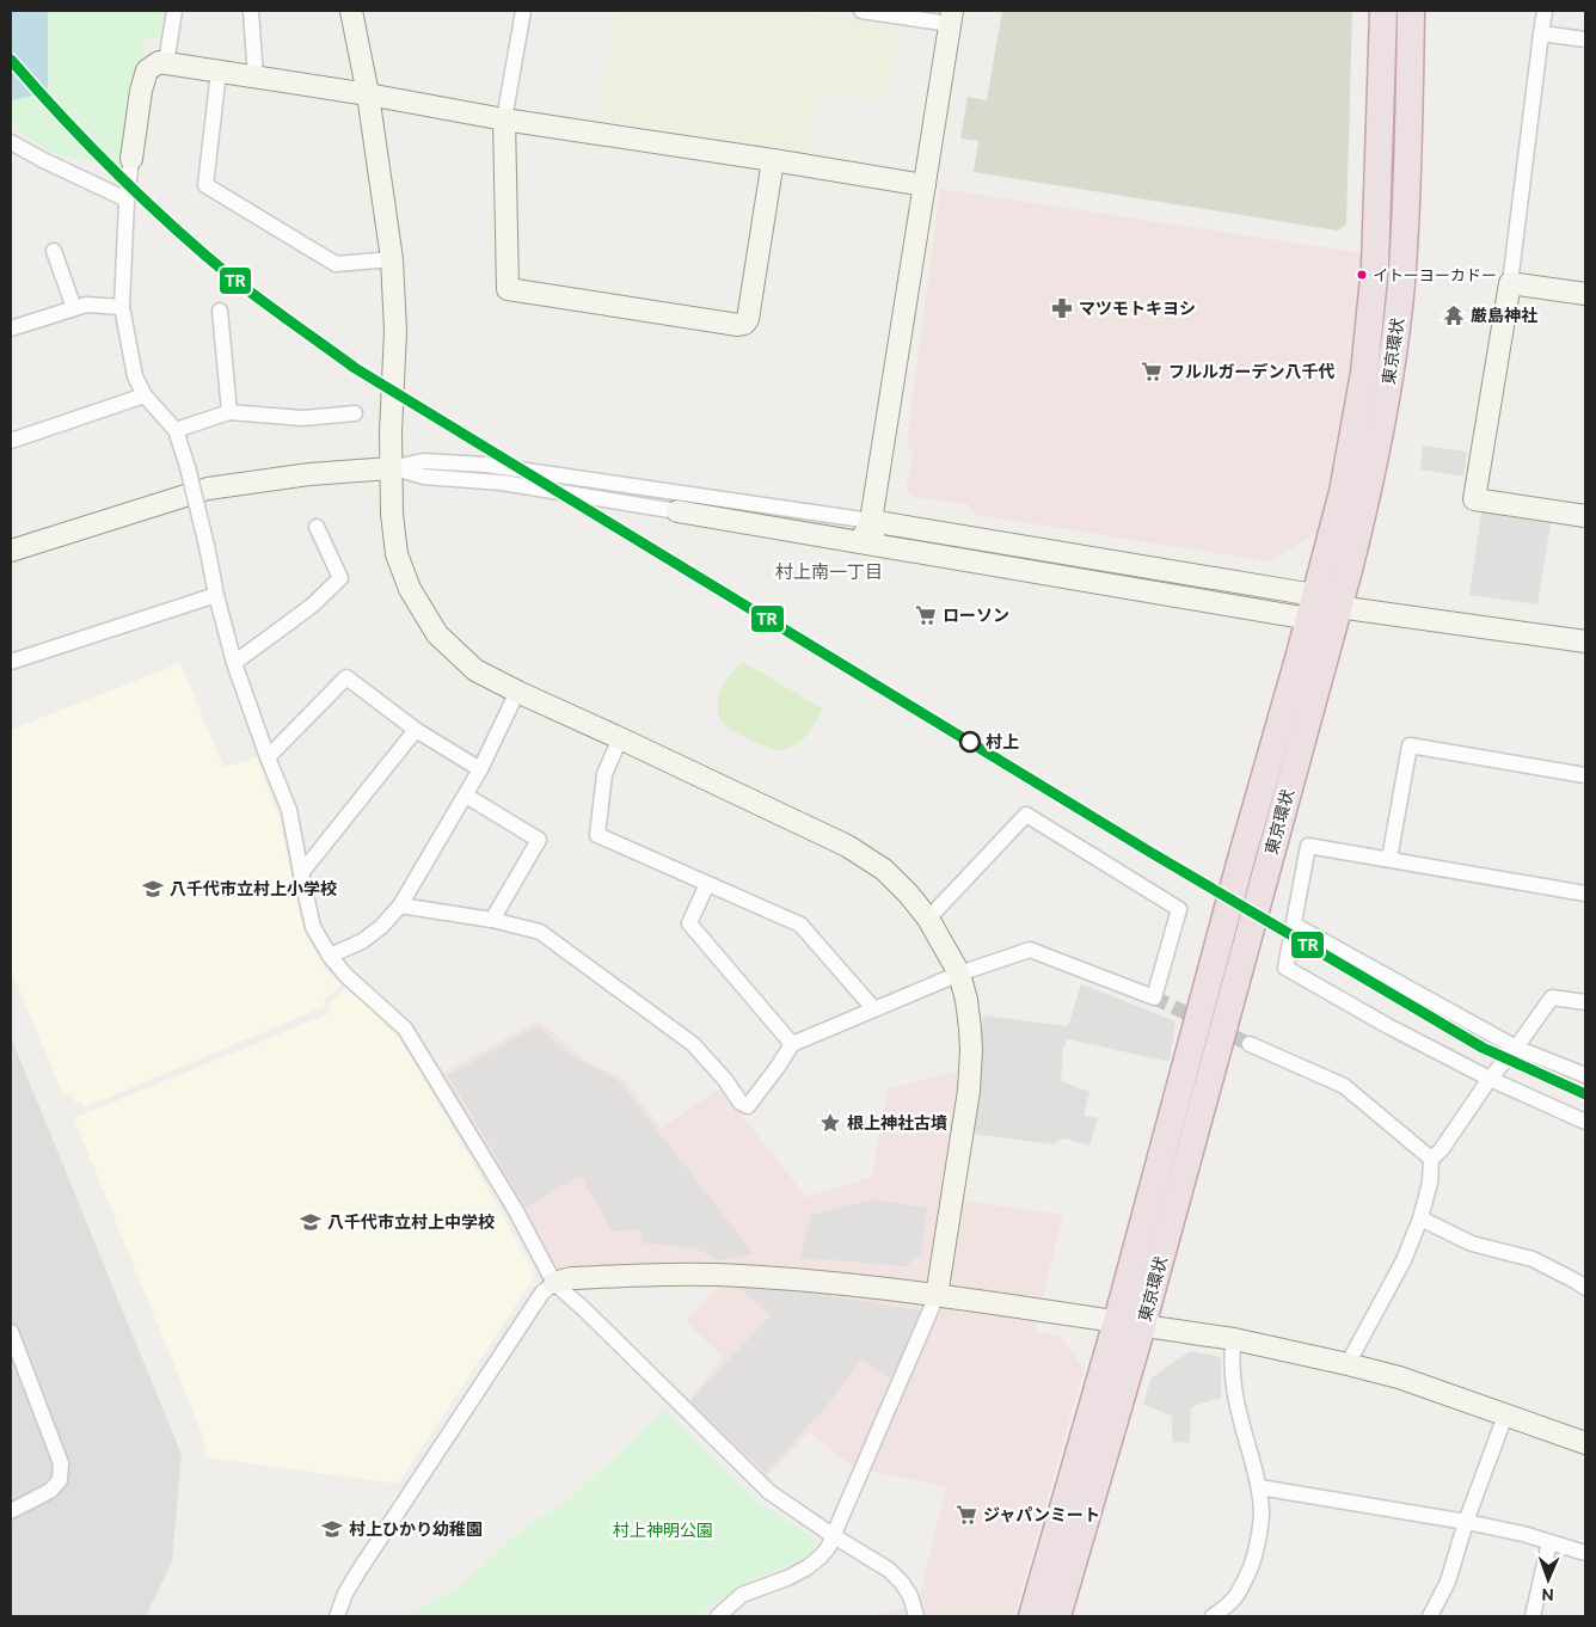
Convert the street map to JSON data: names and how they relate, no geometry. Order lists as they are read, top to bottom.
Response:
{
  "streets": {
    "highway": ["東京環状"]
  },
  "districts": ["村上南一丁目"],
  "parks": ["村上神明公園"],
  "places": {
    "other": ["イトーヨーカドー", "村上"],
    "pharmacy": ["マツモトキヨシ"],
    "temple": ["厳島神社"],
    "supermarket": ["フルルガーデン八千代", "ローソン", "ジャパンミート"],
    "school or university": ["八千代市立村上小学校", "八千代市立村上中学校", "村上ひかり幼稚園"],
    "place": ["根上神社古墳"]
  },
  "lines": ["transit line TR"],
  "north": "bottom"
}
